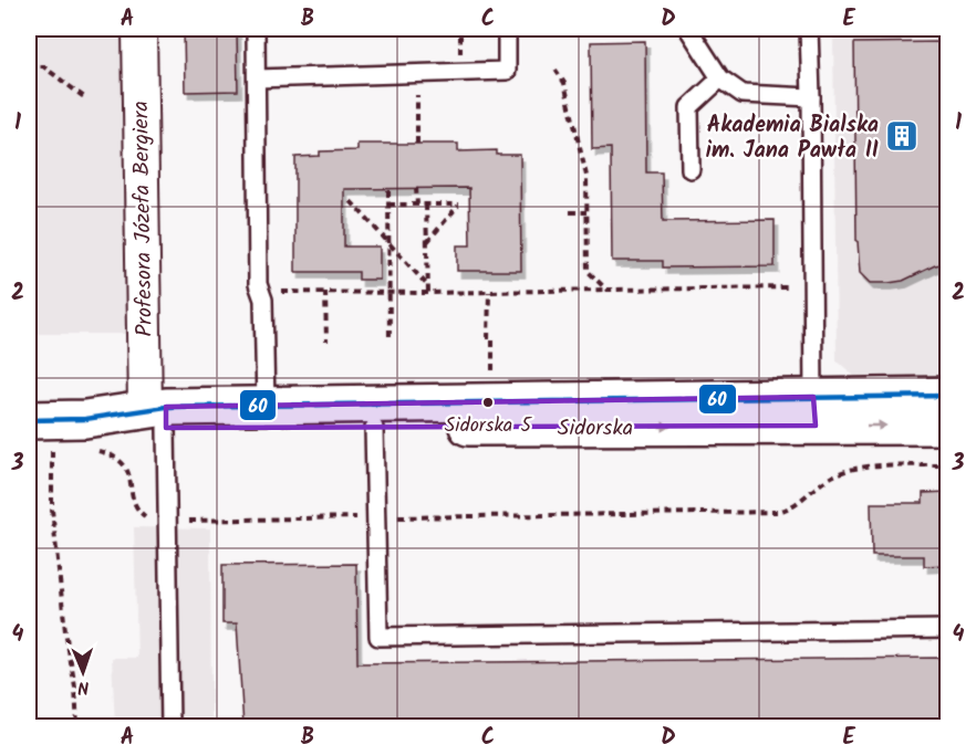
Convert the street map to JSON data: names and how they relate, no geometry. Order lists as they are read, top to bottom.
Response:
{
  "streets": {
    "street": ["Profesora Józefa Bergiera", "Sidorska"]
  },
  "crossings": [
    ["Profesora Józefa Bergiera", "Sidorska"]
  ],
  "places": {
    "building": ["Akademia Bialska im. Jana Pawła II"],
    "other": ["Sidorska 5"]
  },
  "lines": ["transit line 60"],
  "north": "bottom",
  "grid": {
    "columns": [
      "A",
      "B",
      "C",
      "D",
      "E"
    ],
    "rows": [
      "1",
      "2",
      "3",
      "4"
    ]
  }
}
